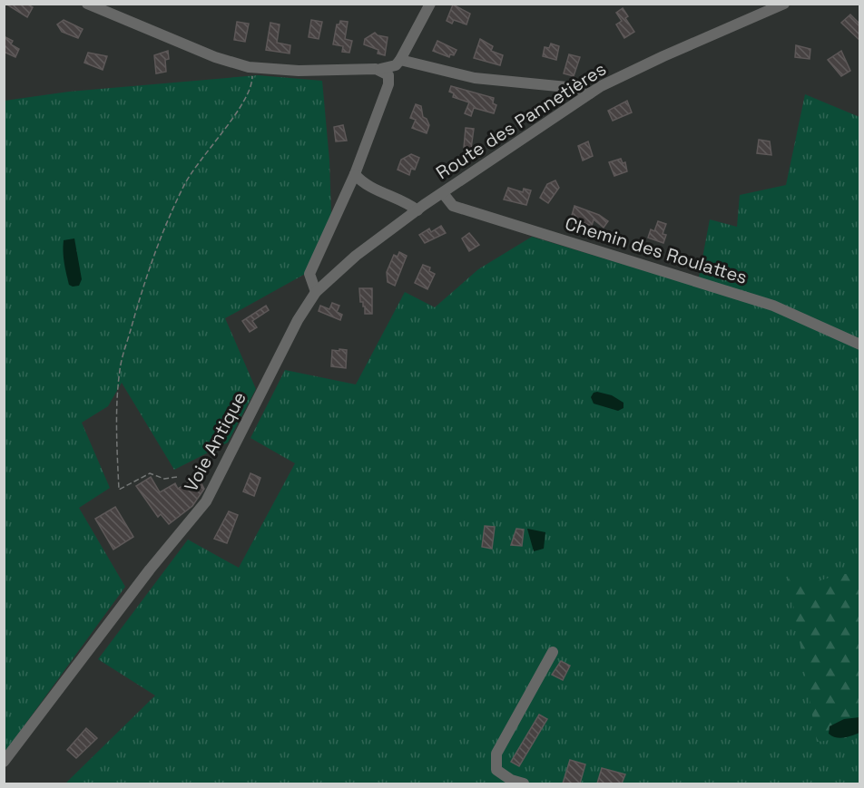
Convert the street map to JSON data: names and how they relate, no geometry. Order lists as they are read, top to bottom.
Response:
{
  "streets": {
    "street": ["Route des Pannetières", "Chemin des Roulattes", "Voie Antique"]
  },
  "crossings": [
    ["Route des Pannetières", "Chemin des Roulattes"],
    ["Route des Pannetières", "Voie Antique"]
  ]
}
